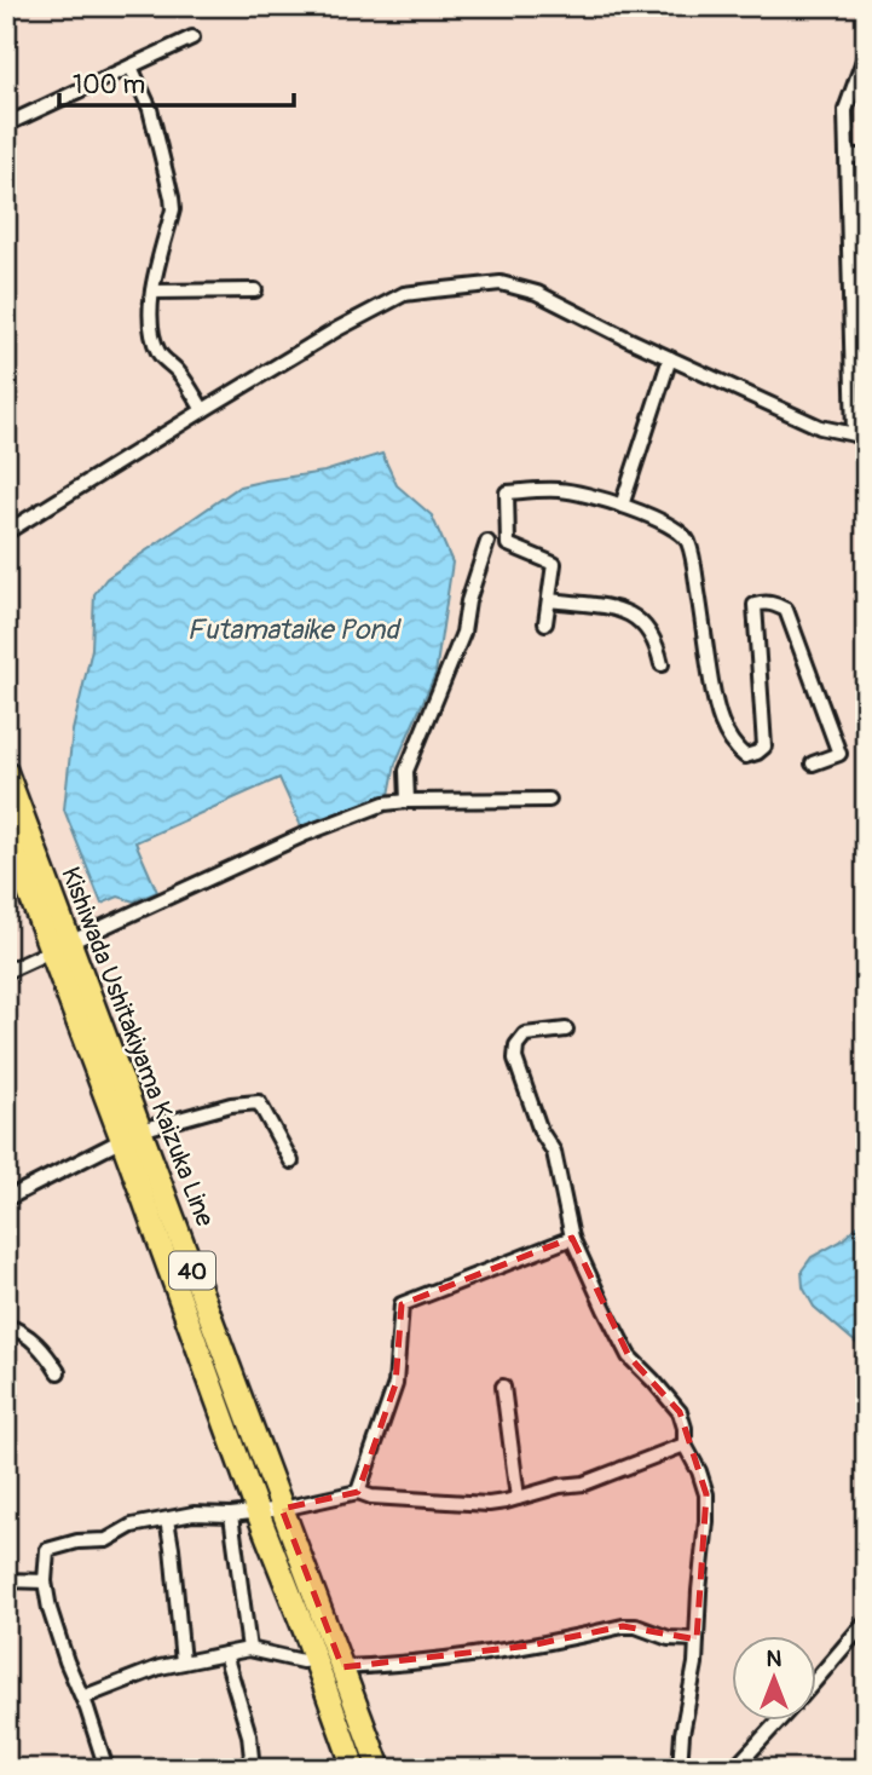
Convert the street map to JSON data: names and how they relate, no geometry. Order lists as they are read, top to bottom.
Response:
{
  "streets": {
    "main road": ["Kishiwada Ushitakiyama Kaizuka Line", "40"]
  },
  "water": ["Futamataike Pond"],
  "scale_bar": "100 m",
  "north": "top"
}
